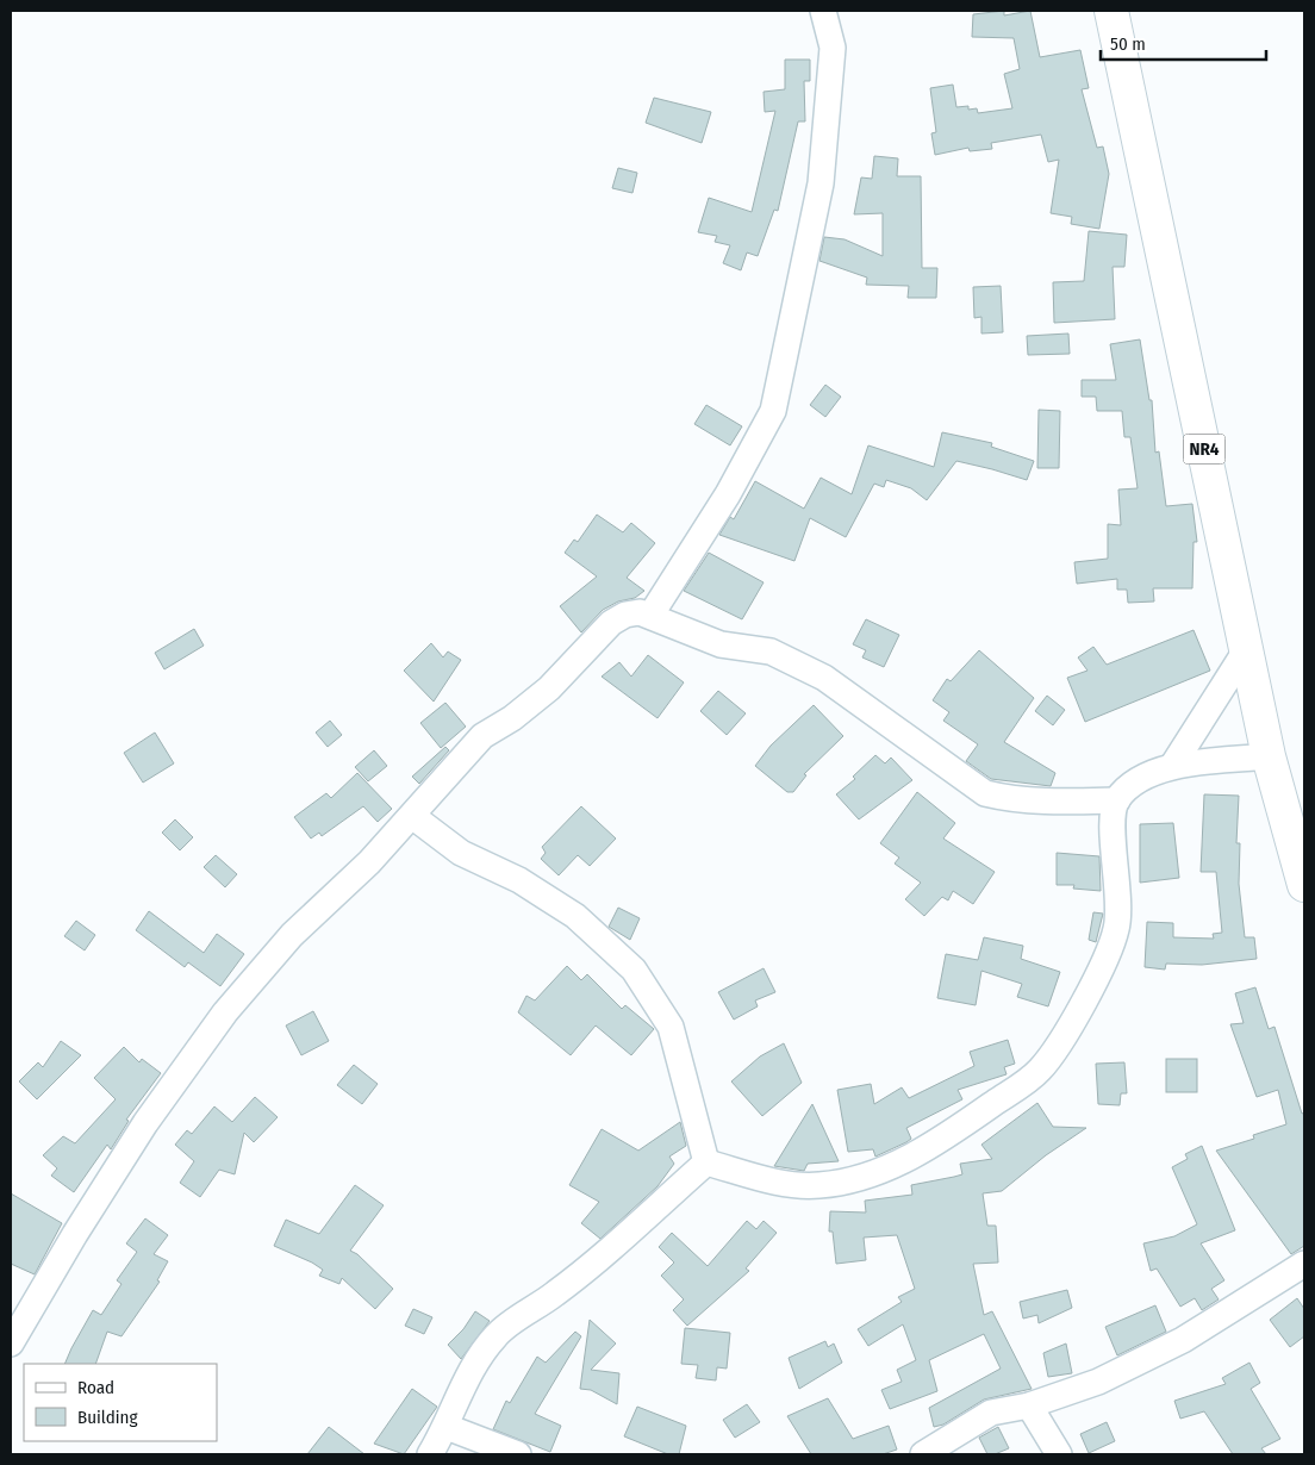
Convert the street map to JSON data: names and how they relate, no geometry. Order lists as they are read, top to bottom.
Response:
{
  "streets": {
    "highway": ["NR4"]
  },
  "legend": ["Road", "Building"],
  "scale_bar": "50 m"
}
